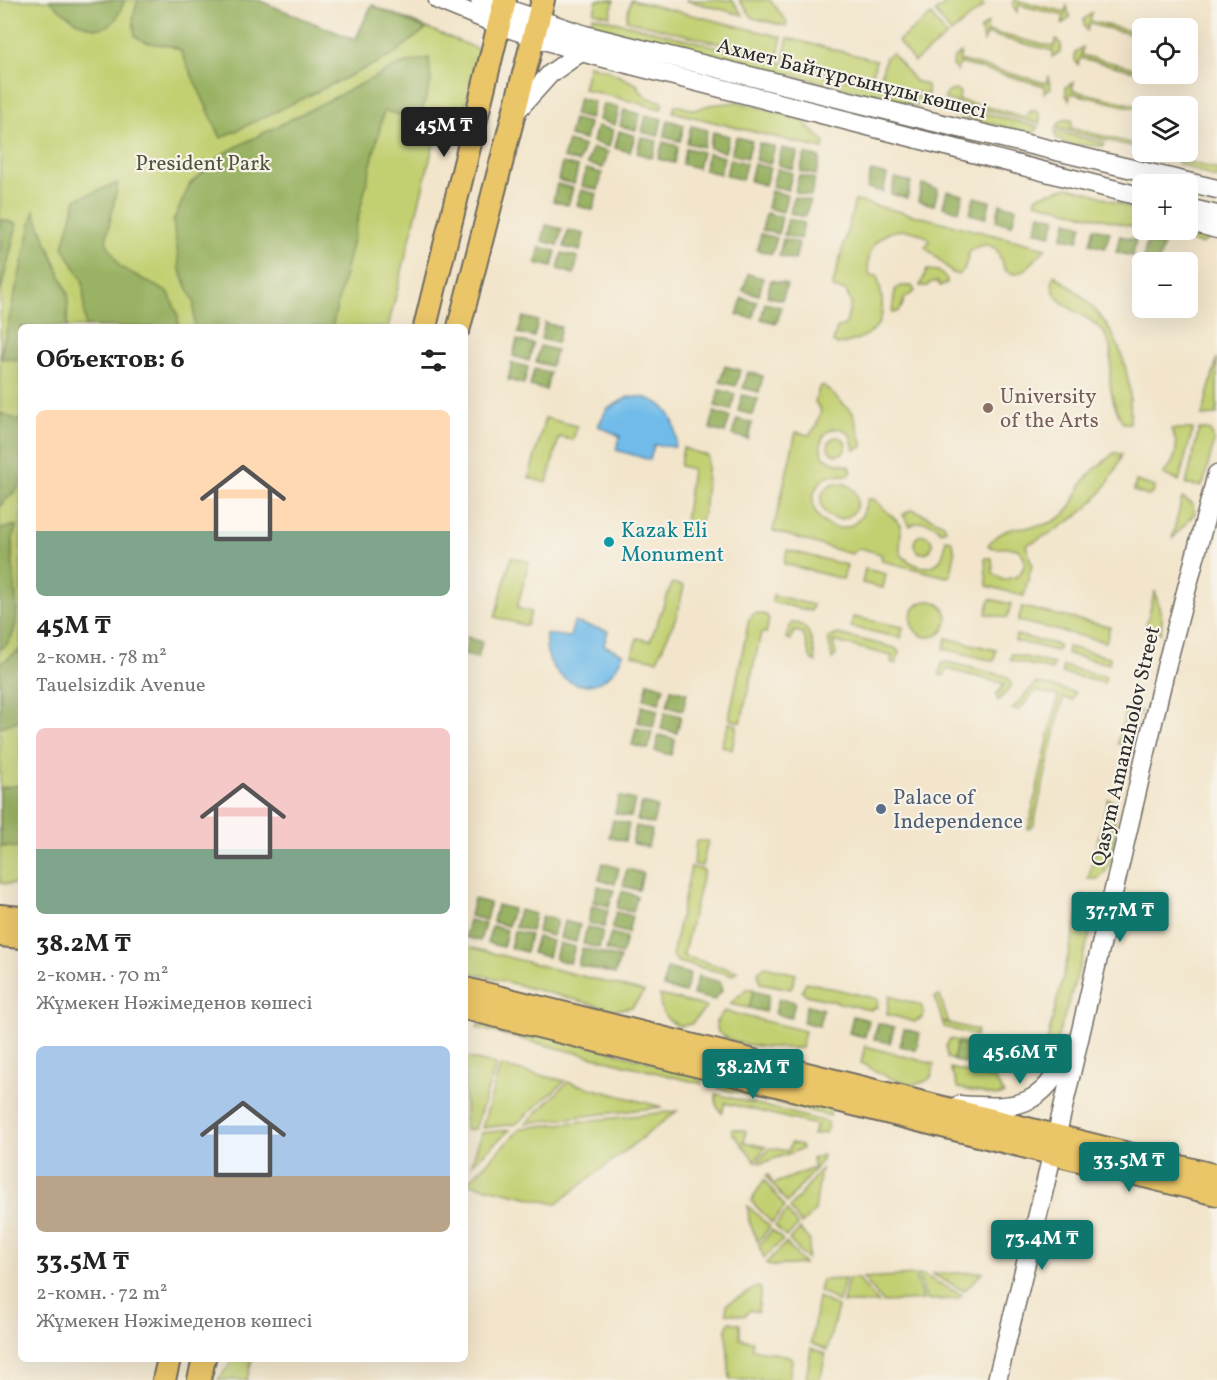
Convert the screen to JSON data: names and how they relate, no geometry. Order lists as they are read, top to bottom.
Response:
{
  "streets": {
    "street": ["Ахмет Байтұрсынұлы көшесі", "Qasym Amanzholov Street"]
  },
  "parks": ["President Park"],
  "places": ["University of the Arts", "Kazak Eli Monument", "Palace of Independence"],
  "page": {
    "map_buttons": ["+", "−"],
    "price": [
      "45M ₸",
      "37.7M ₸",
      "45.6M ₸",
      "38.2M ₸",
      "33.5M ₸",
      "73.4M ₸"
    ],
    "heading": "Объектов: 6",
    "list": [
      {
        "name": "45M ₸",
        "note": "2-комн. · 78 m² · Tauelsizdik Avenue"
      },
      {
        "name": "38.2M ₸",
        "note": "2-комн. · 70 m² · Жұмекен Нәжімеденов көшесі"
      },
      {
        "name": "33.5M ₸",
        "note": "2-комн. · 72 m² · Жұмекен Нәжімеденов көшесі"
      }
    ]
  }
}
